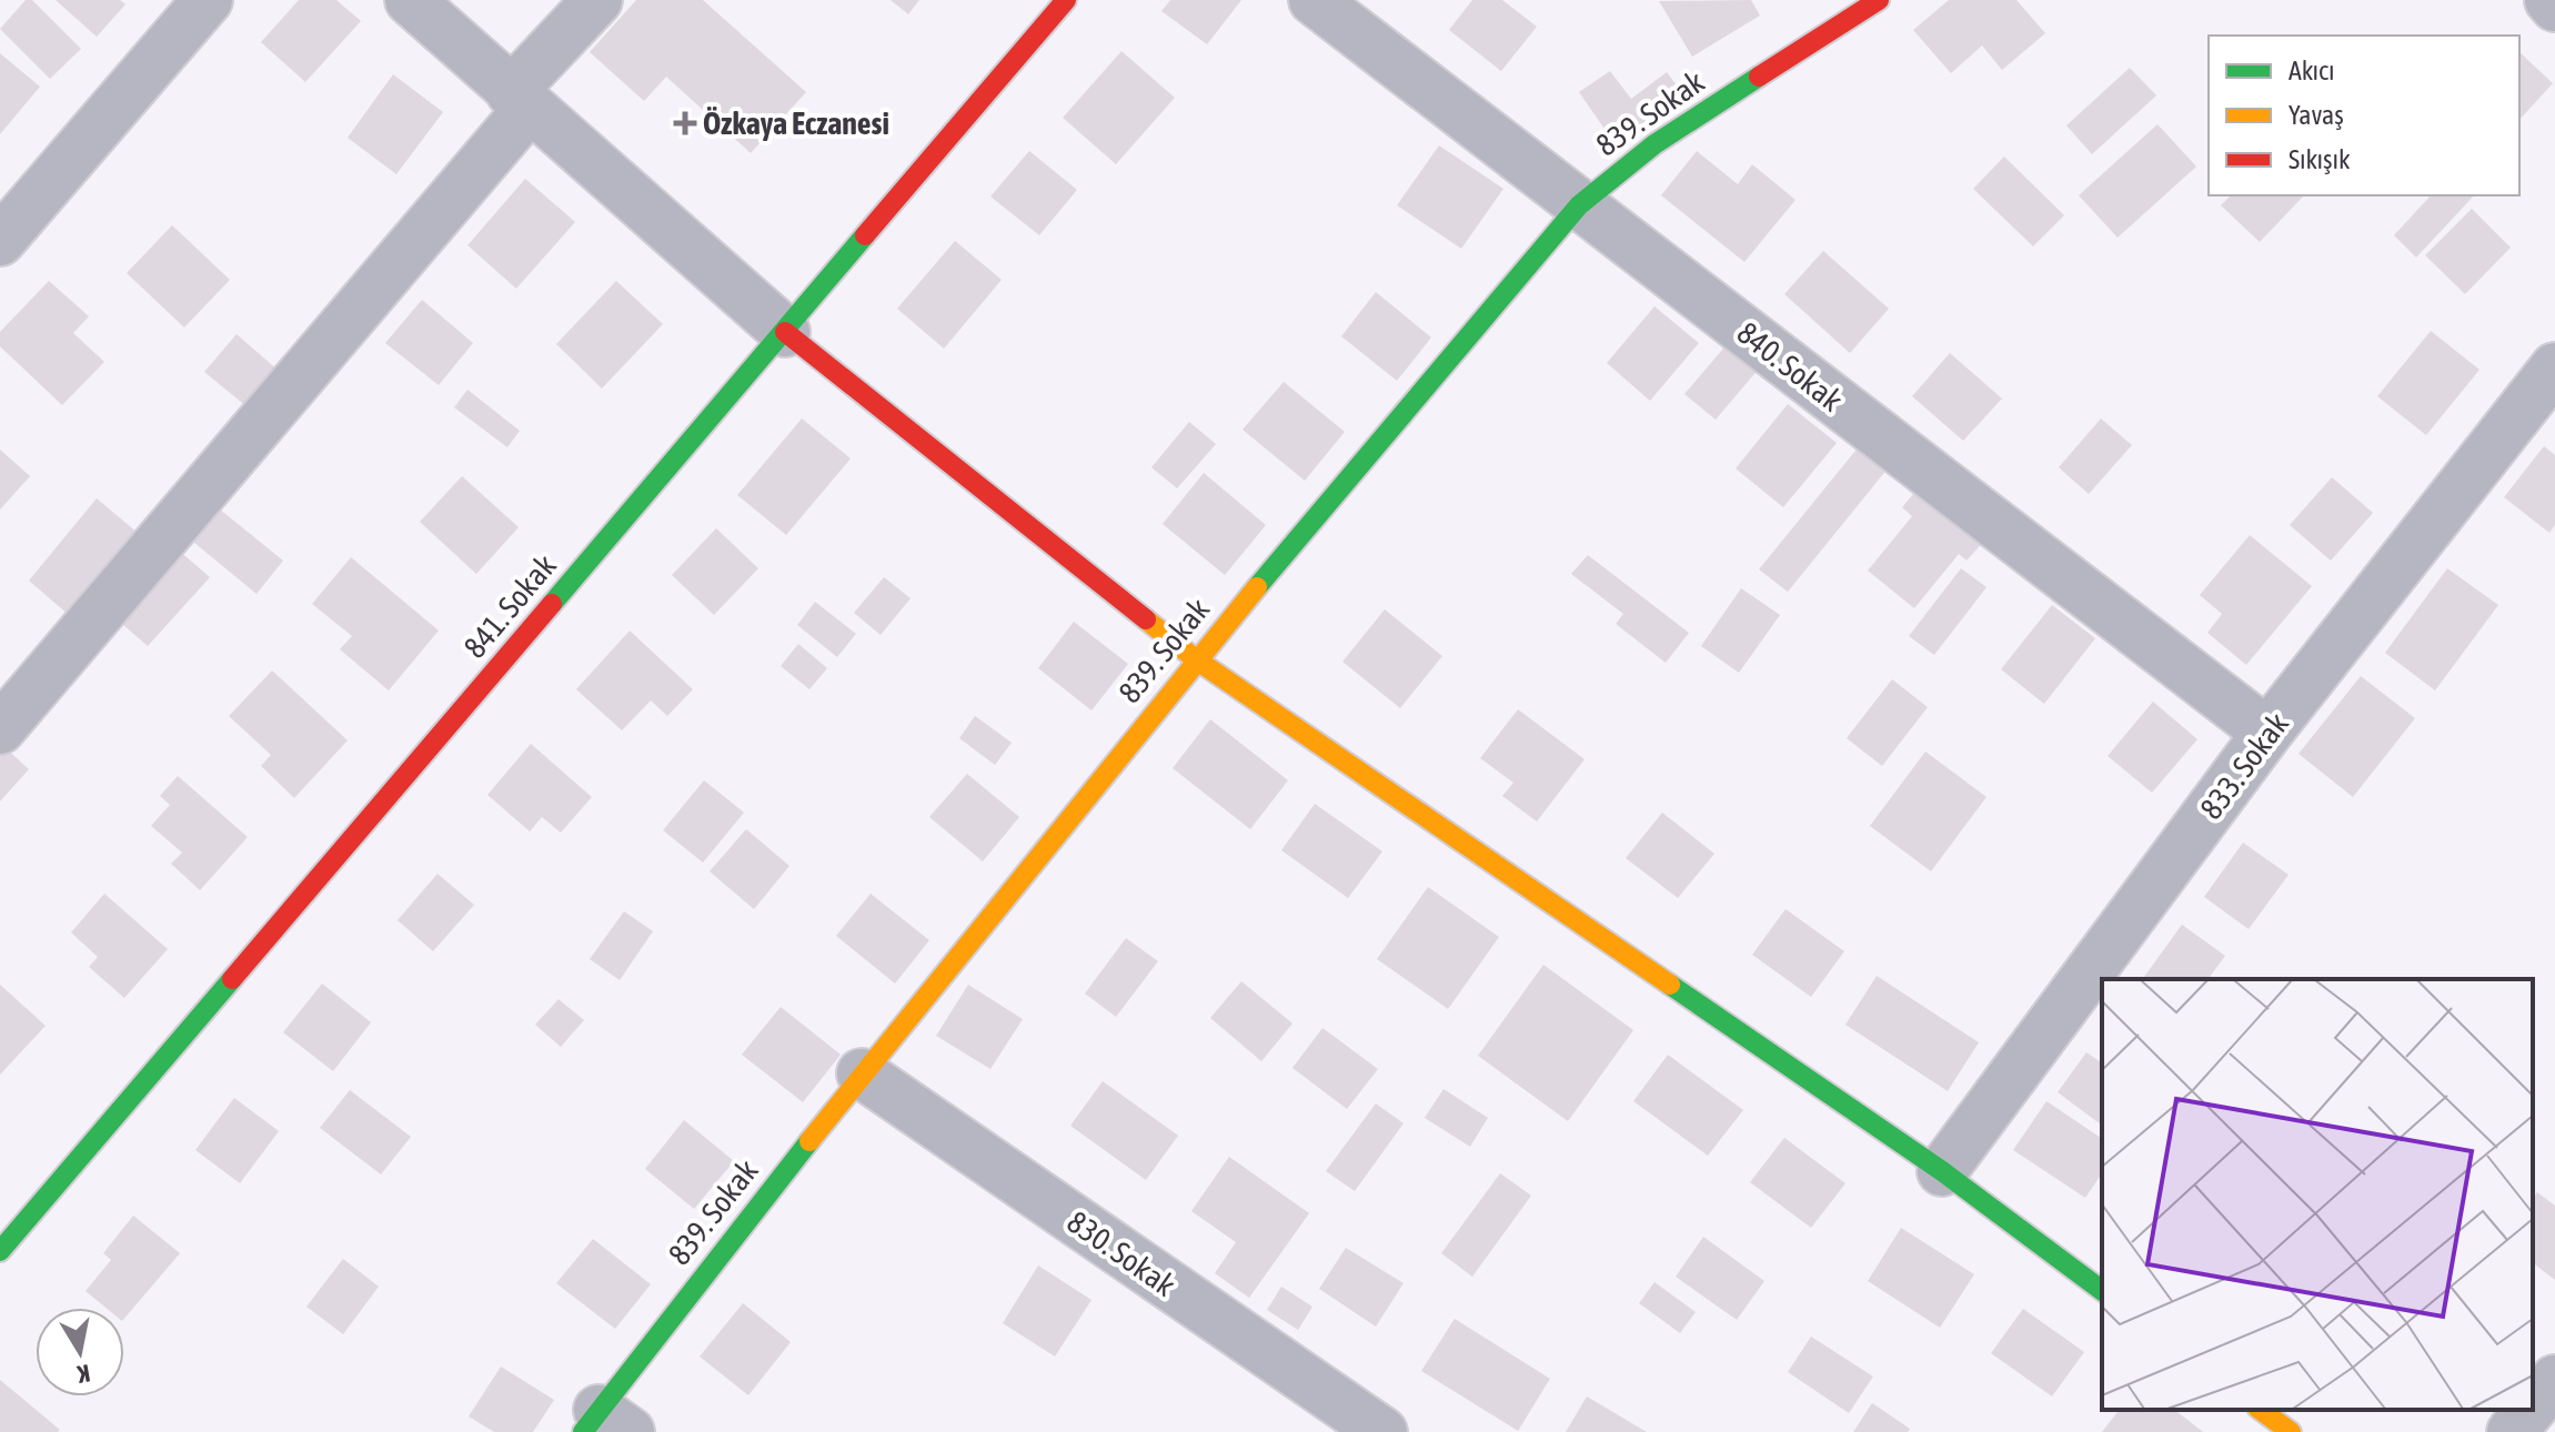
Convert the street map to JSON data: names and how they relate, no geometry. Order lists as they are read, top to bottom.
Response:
{
  "streets": {
    "street": [
      "839. Sokak",
      "840. Sokak",
      "841. Sokak",
      "833. Sokak",
      "830. Sokak"
    ]
  },
  "crossings": [
    ["839. Sokak", "840. Sokak"],
    ["839. Sokak", "830. Sokak"],
    ["840. Sokak", "833. Sokak"]
  ],
  "places": {
    "health": ["Özkaya Eczanesi"]
  },
  "legend": ["Akıcı", "Yavaş", "Sıkışık"],
  "north": "bottom"
}
